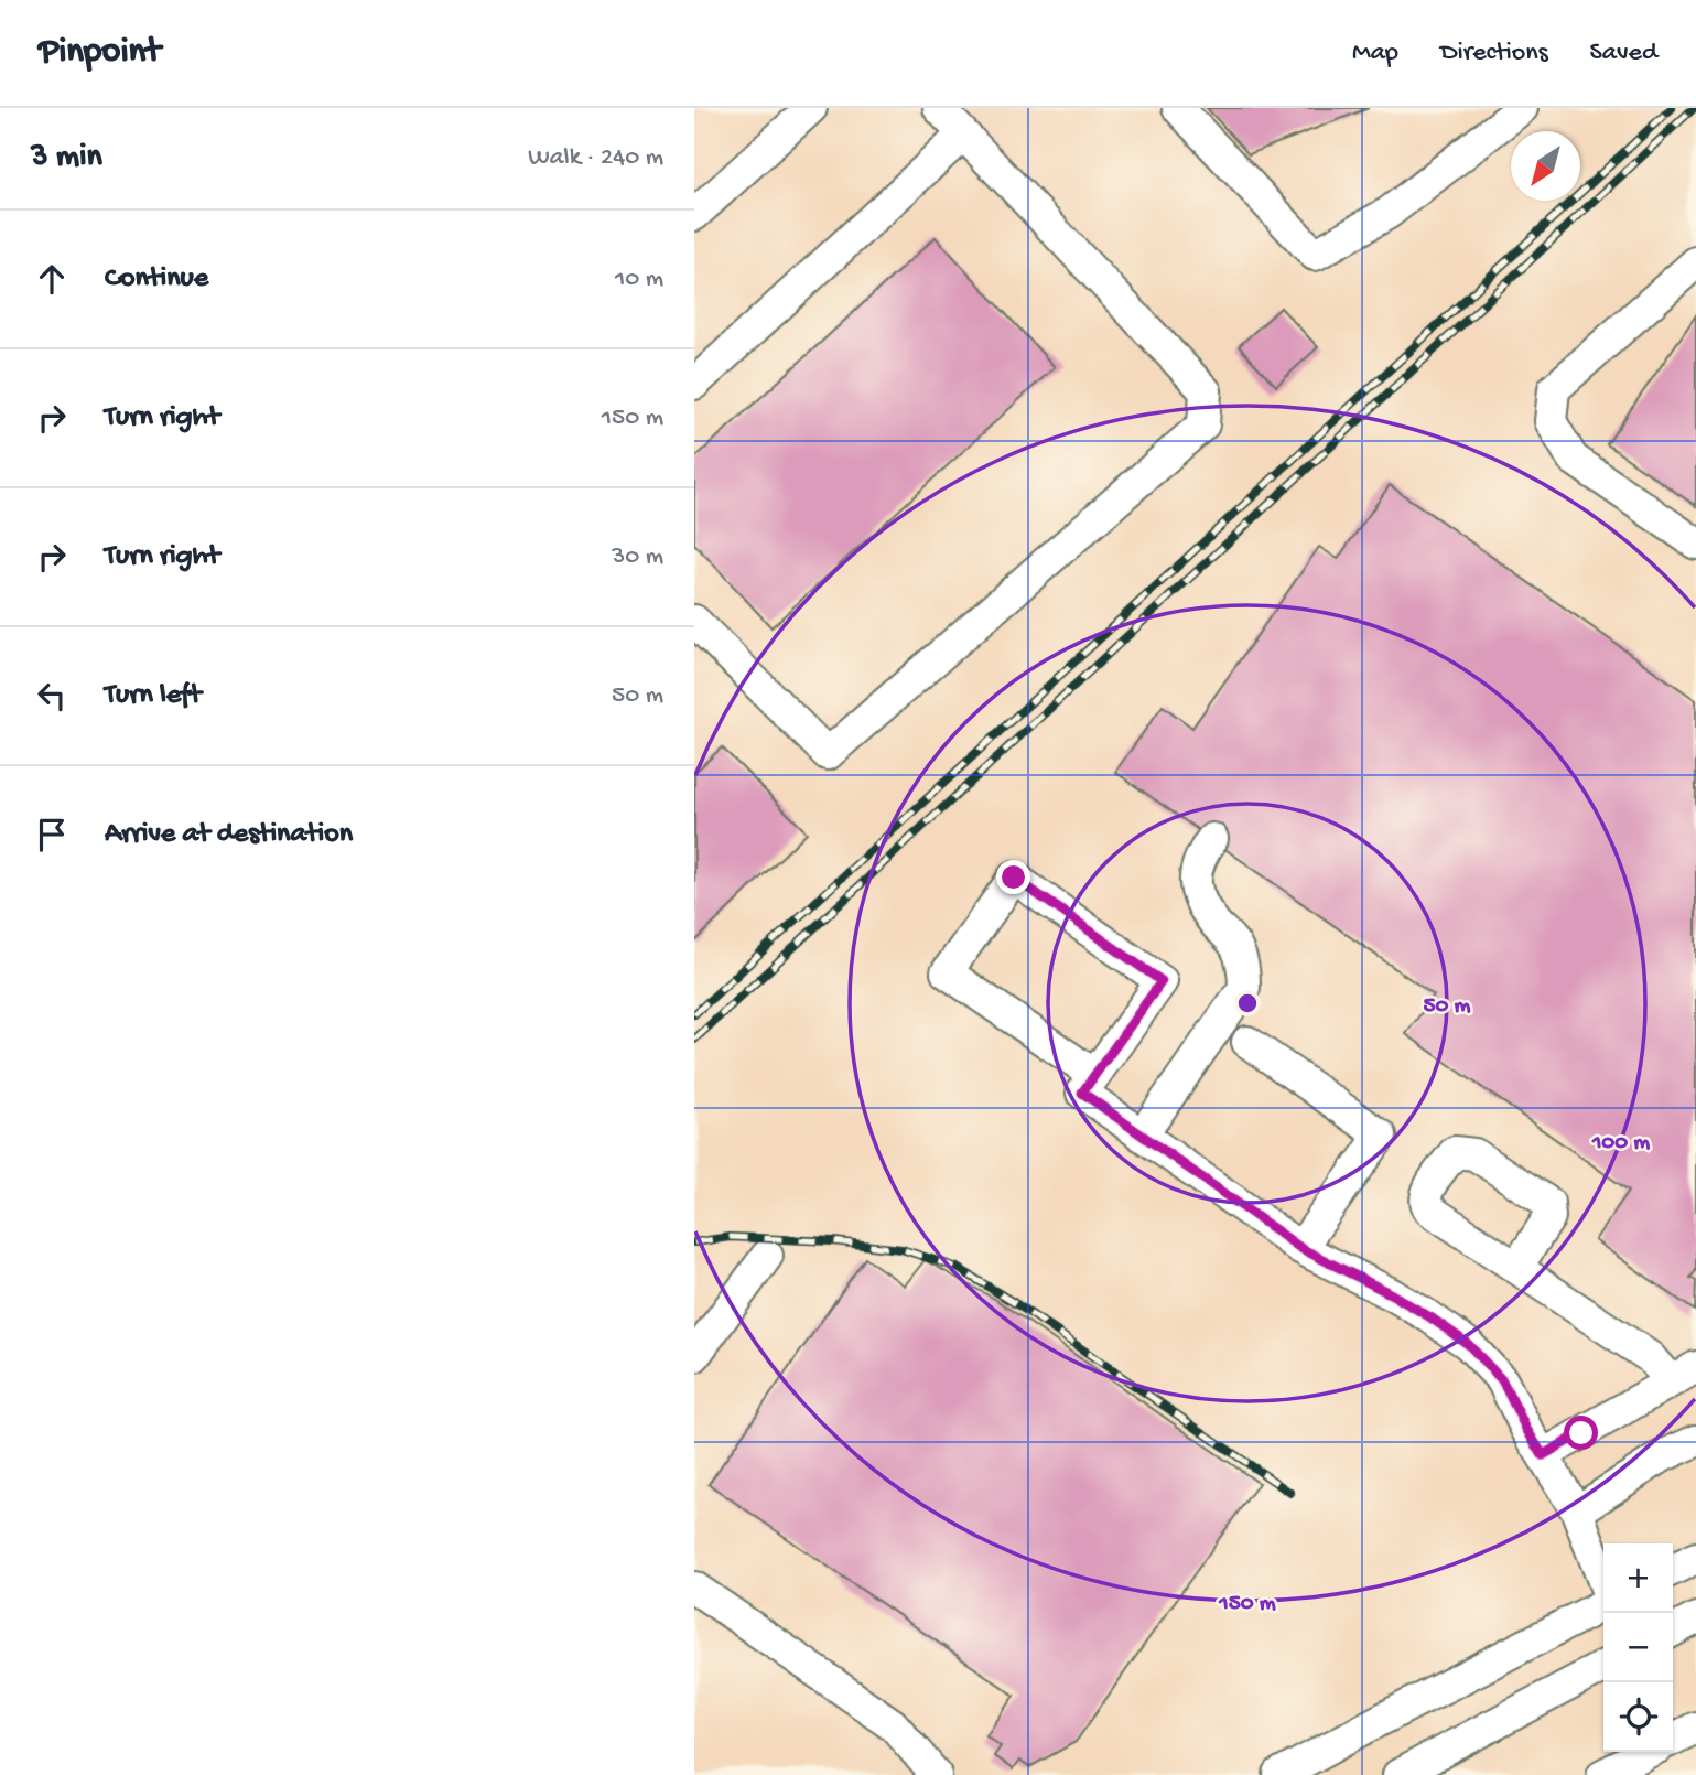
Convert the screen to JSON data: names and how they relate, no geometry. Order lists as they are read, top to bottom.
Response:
{
  "north": "bottom left",
  "page": {
    "header": "Pinpoint",
    "nav": ["Map", "Directions", "Saved"],
    "heading": ["3 min", "Walk · 240 m"],
    "list": [
      ["Continue", "10 m"],
      ["Turn right", "150 m"],
      ["Turn right", "30 m"],
      ["Turn left", "50 m"],
      "Arrive at destination"
    ],
    "map_buttons": ["+", "−"]
  },
  "rings": ["50 m", "100 m", "150 m"]
}
